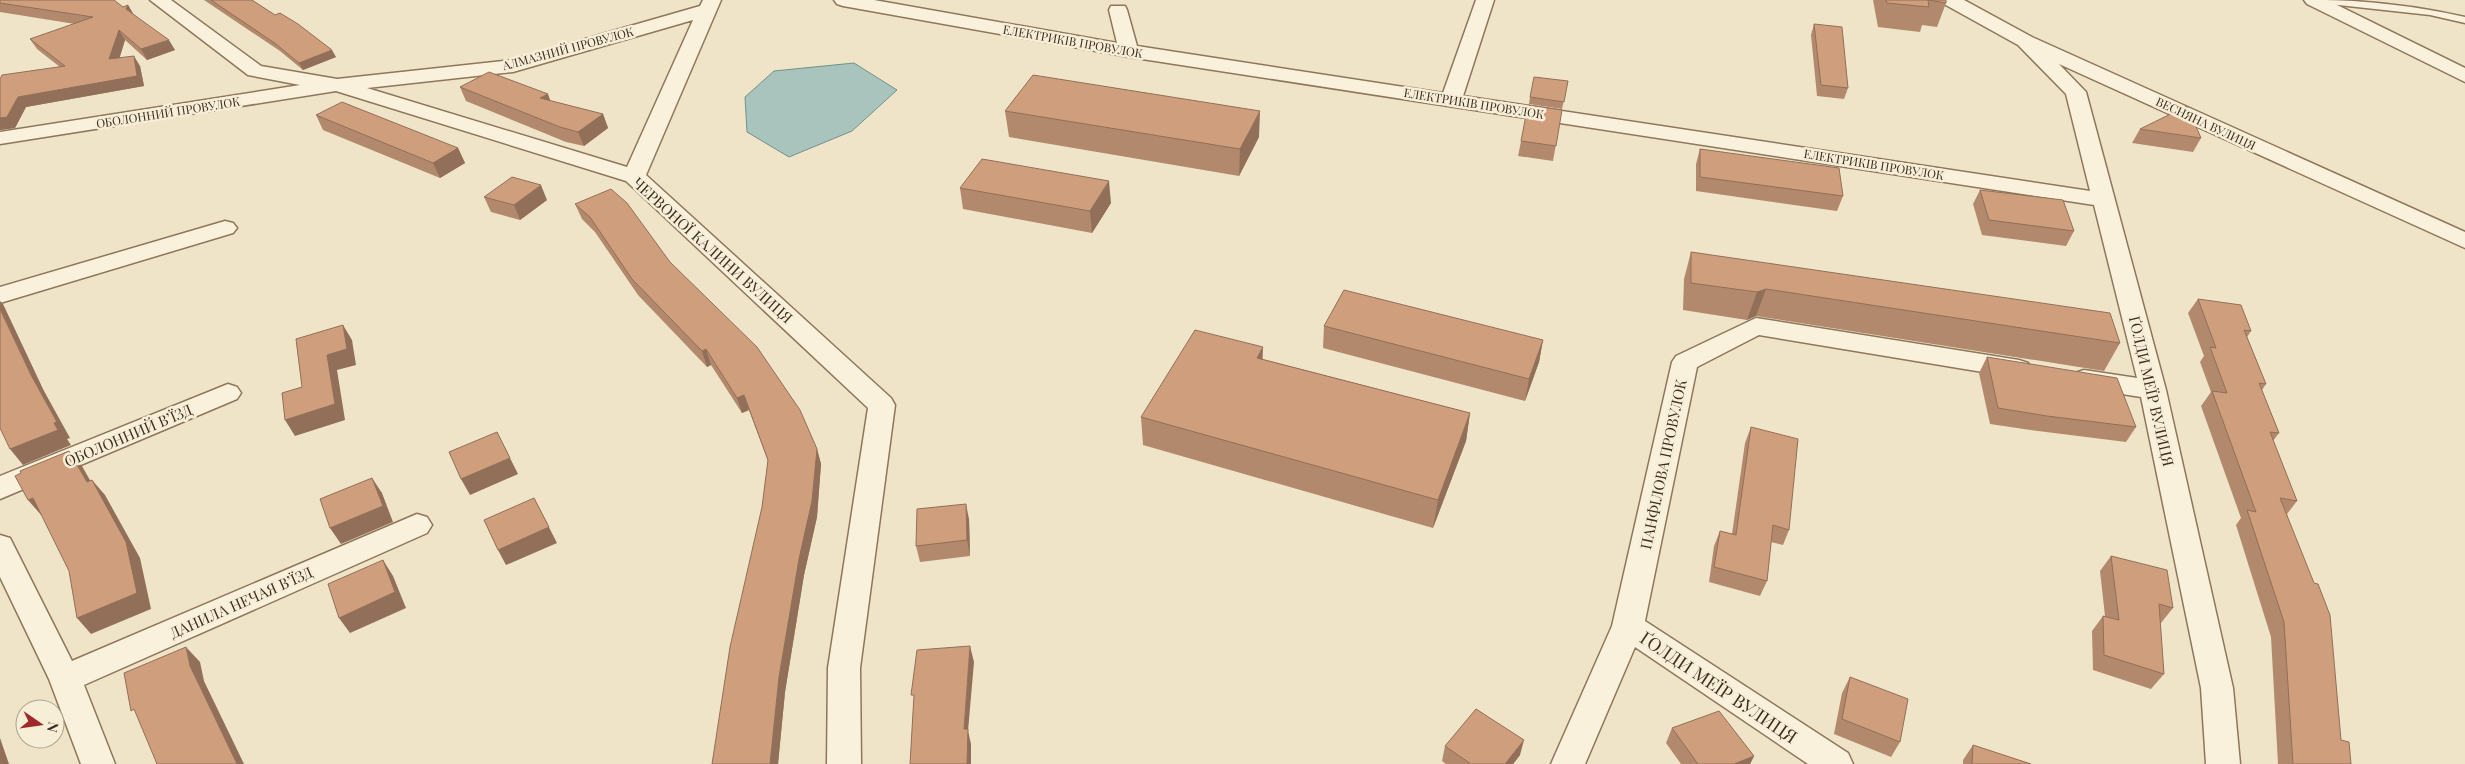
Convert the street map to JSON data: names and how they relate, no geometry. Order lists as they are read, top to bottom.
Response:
{
  "streets": {
    "street": [
      "ЕЛЕКТРИКІВ ПРОВУЛОК",
      "АЛМАЗНИЙ ПРОВУЛОК",
      "ОБОЛОННИЙ ПРОВУЛОК",
      "ВЕСНЯНА ВУЛИЦЯ",
      "ЧЕРВОНОЇ КАЛИНИ ВУЛИЦЯ",
      "ҐОЛДИ МЕЇР ВУЛИЦЯ",
      "ОБОЛОННИЙ В’ЇЗД",
      "ПАНФІЛОВА ПРОВУЛОК",
      "ДАНИЛА НЕЧАЯ В’ЇЗД"
    ]
  },
  "crossings": [
    ["ЕЛЕКТРИКІВ ПРОВУЛОК", "ҐОЛДИ МЕЇР ВУЛИЦЯ"],
    ["АЛМАЗНИЙ ПРОВУЛОК", "ОБОЛОННИЙ ПРОВУЛОК"],
    ["АЛМАЗНИЙ ПРОВУЛОК", "ЧЕРВОНОЇ КАЛИНИ ВУЛИЦЯ"],
    ["ОБОЛОННИЙ ПРОВУЛОК", "ЧЕРВОНОЇ КАЛИНИ ВУЛИЦЯ"],
    ["ВЕСНЯНА ВУЛИЦЯ", "ҐОЛДИ МЕЇР ВУЛИЦЯ"],
    ["ҐОЛДИ МЕЇР ВУЛИЦЯ", "ПАНФІЛОВА ПРОВУЛОК"]
  ],
  "north": "right"
}
